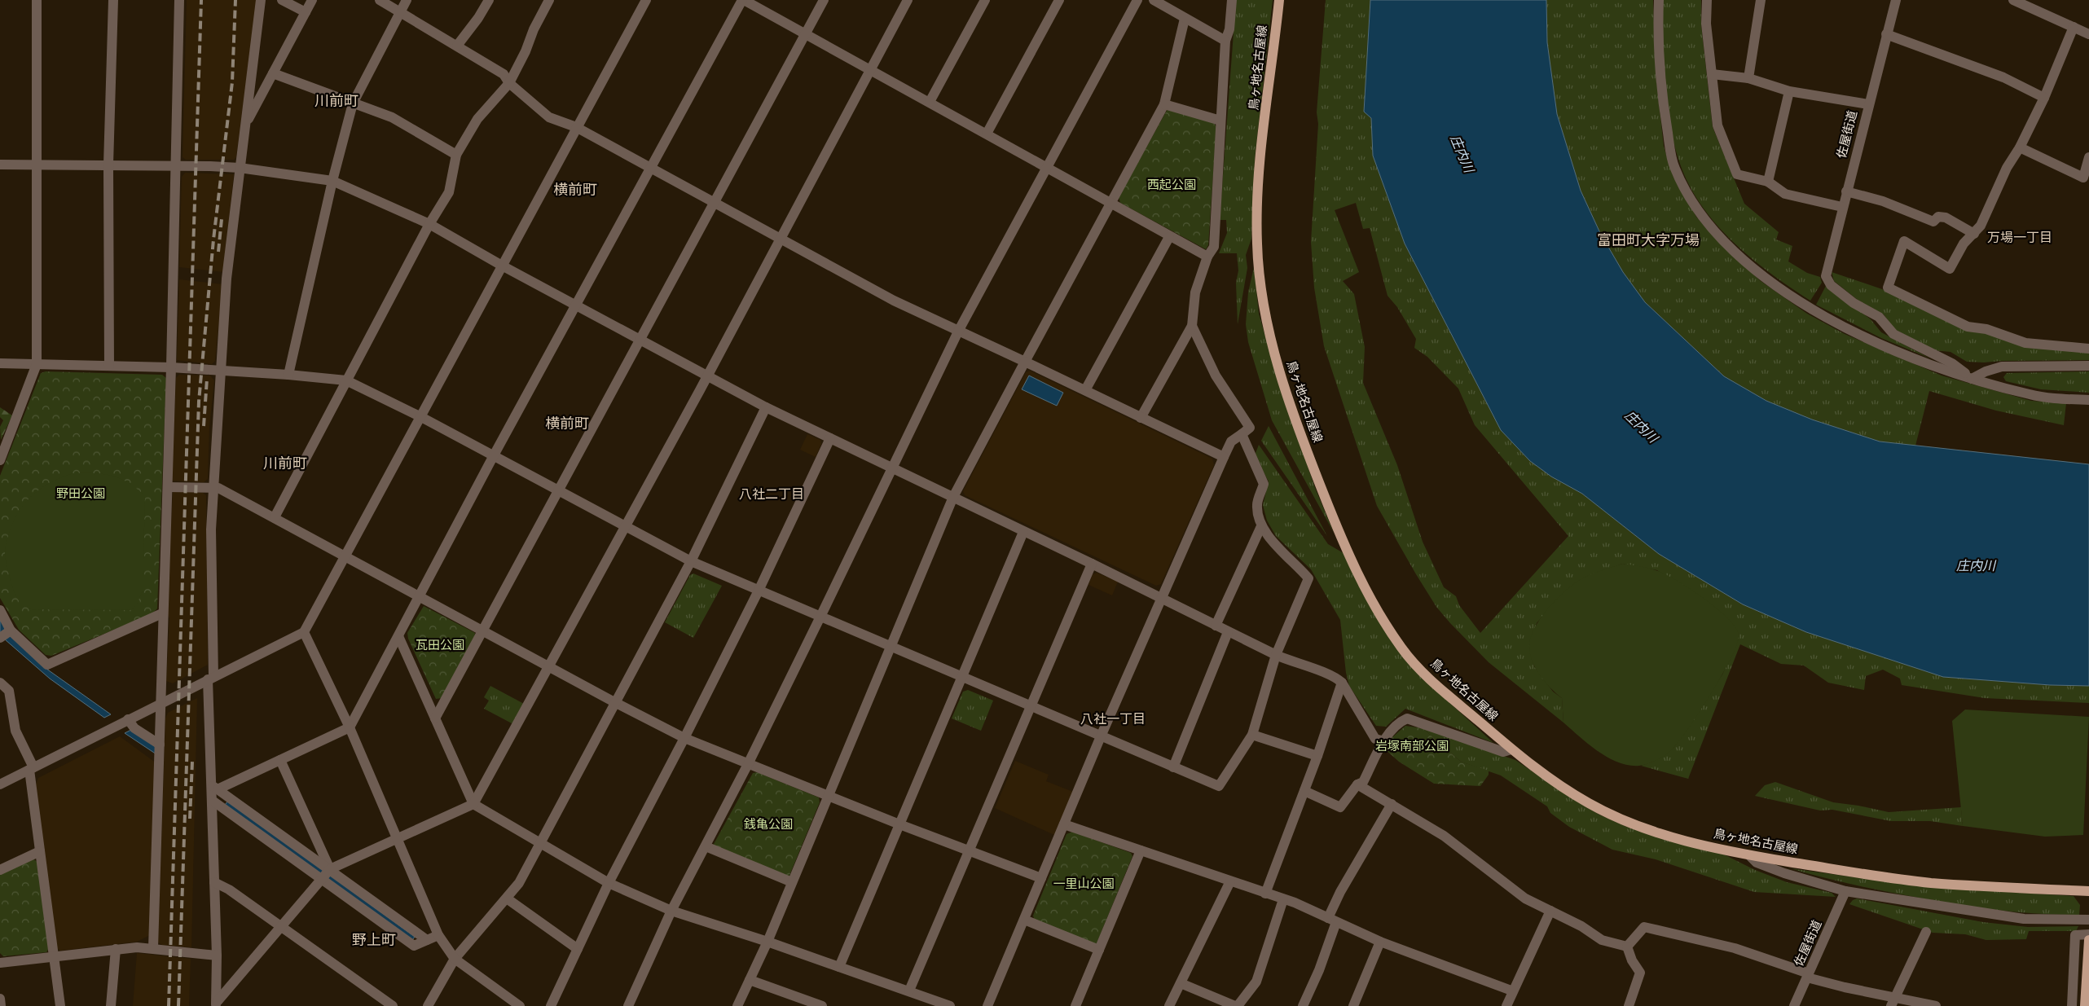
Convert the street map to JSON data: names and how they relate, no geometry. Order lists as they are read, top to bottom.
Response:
{
  "streets": {
    "main road": ["鳥ヶ地名古屋線"],
    "street": ["佐屋街道"]
  },
  "districts": [
    "川前町",
    "横前町",
    "万場一丁目",
    "富田町大字万場",
    "横前町",
    "川前町",
    "八社二丁目",
    "八社一丁目",
    "野上町"
  ],
  "water": ["庄内川"],
  "parks": [
    "西起公園",
    "野田公園",
    "瓦田公園",
    "岩塚南部公園",
    "銭亀公園",
    "一里山公園"
  ]
}
